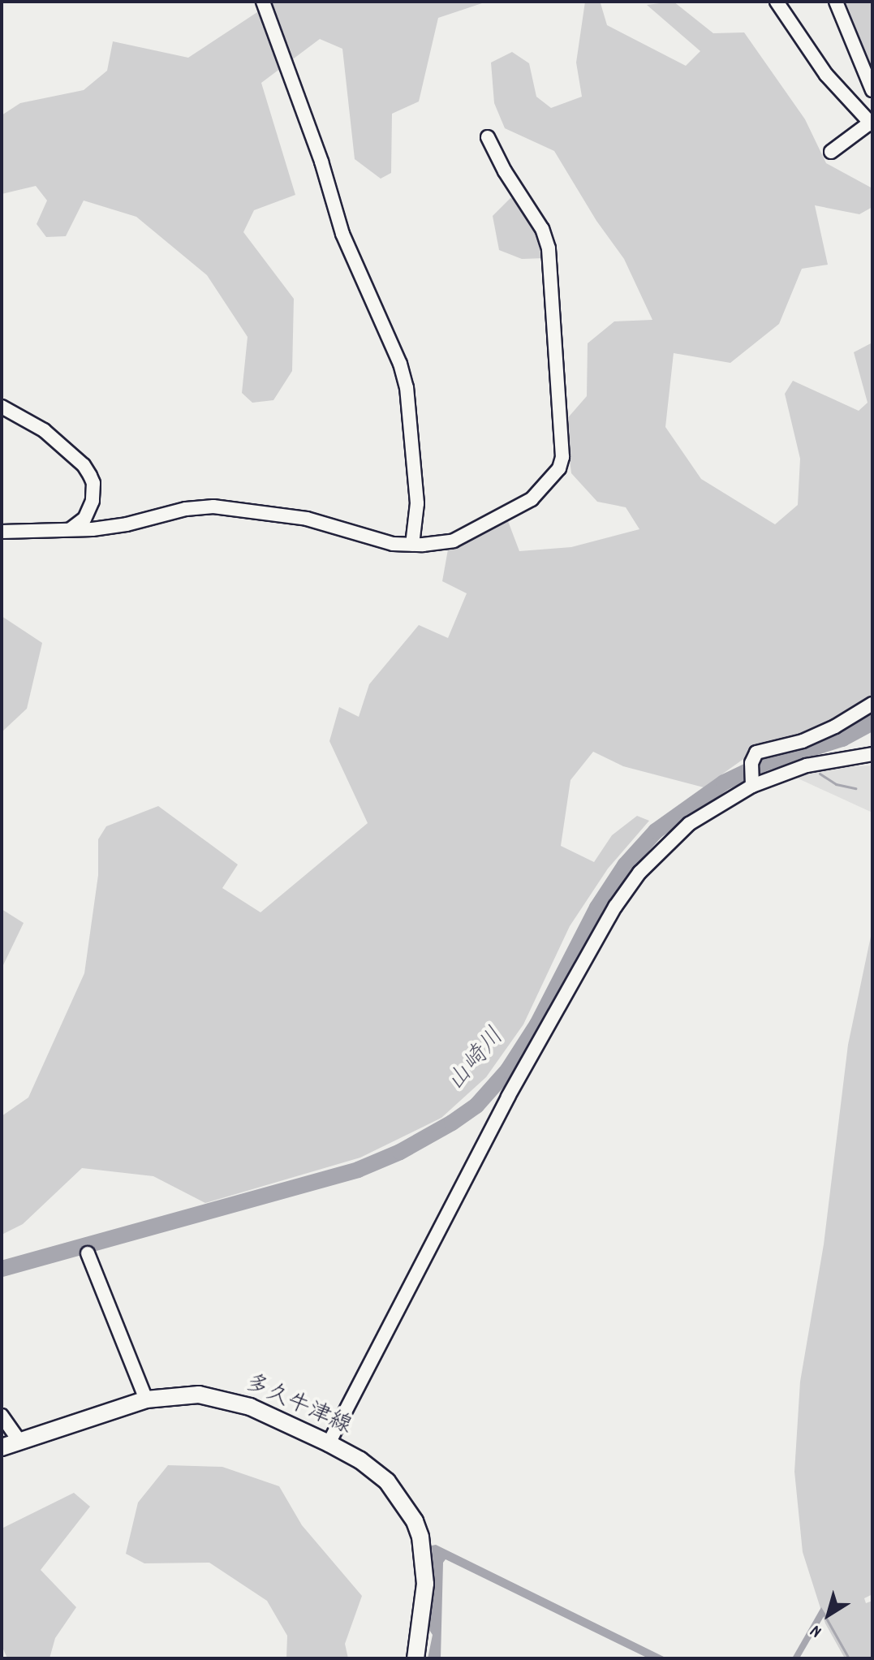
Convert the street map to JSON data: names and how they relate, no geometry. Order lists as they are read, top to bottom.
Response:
{
  "streets": {
    "main road": ["多久牛津線"]
  },
  "water": ["山崎川"],
  "north": "bottom left"
}
